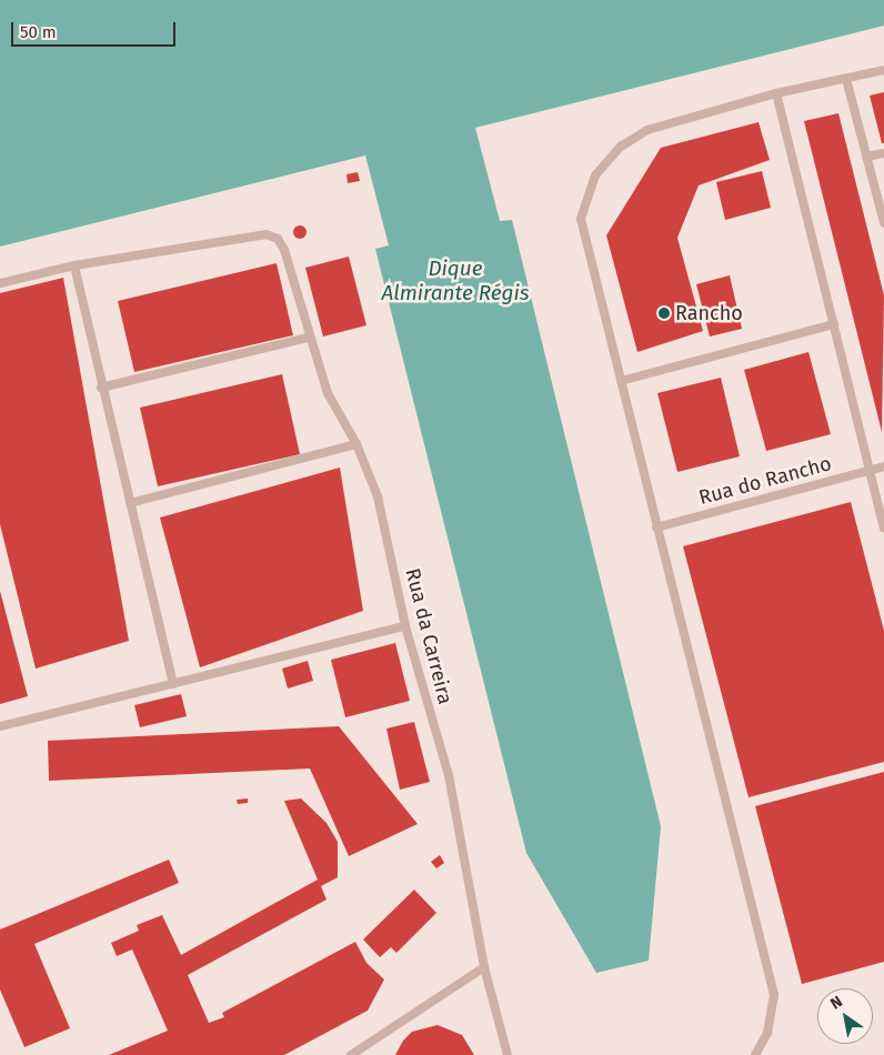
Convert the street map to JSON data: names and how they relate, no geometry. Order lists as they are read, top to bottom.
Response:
{
  "streets": {
    "lane": ["Rua do Rancho", "Rua da Carreira"]
  },
  "water": ["Dique Almirante Régis"],
  "places": ["Rancho"],
  "scale_bar": "50 m",
  "north": "top left"
}
